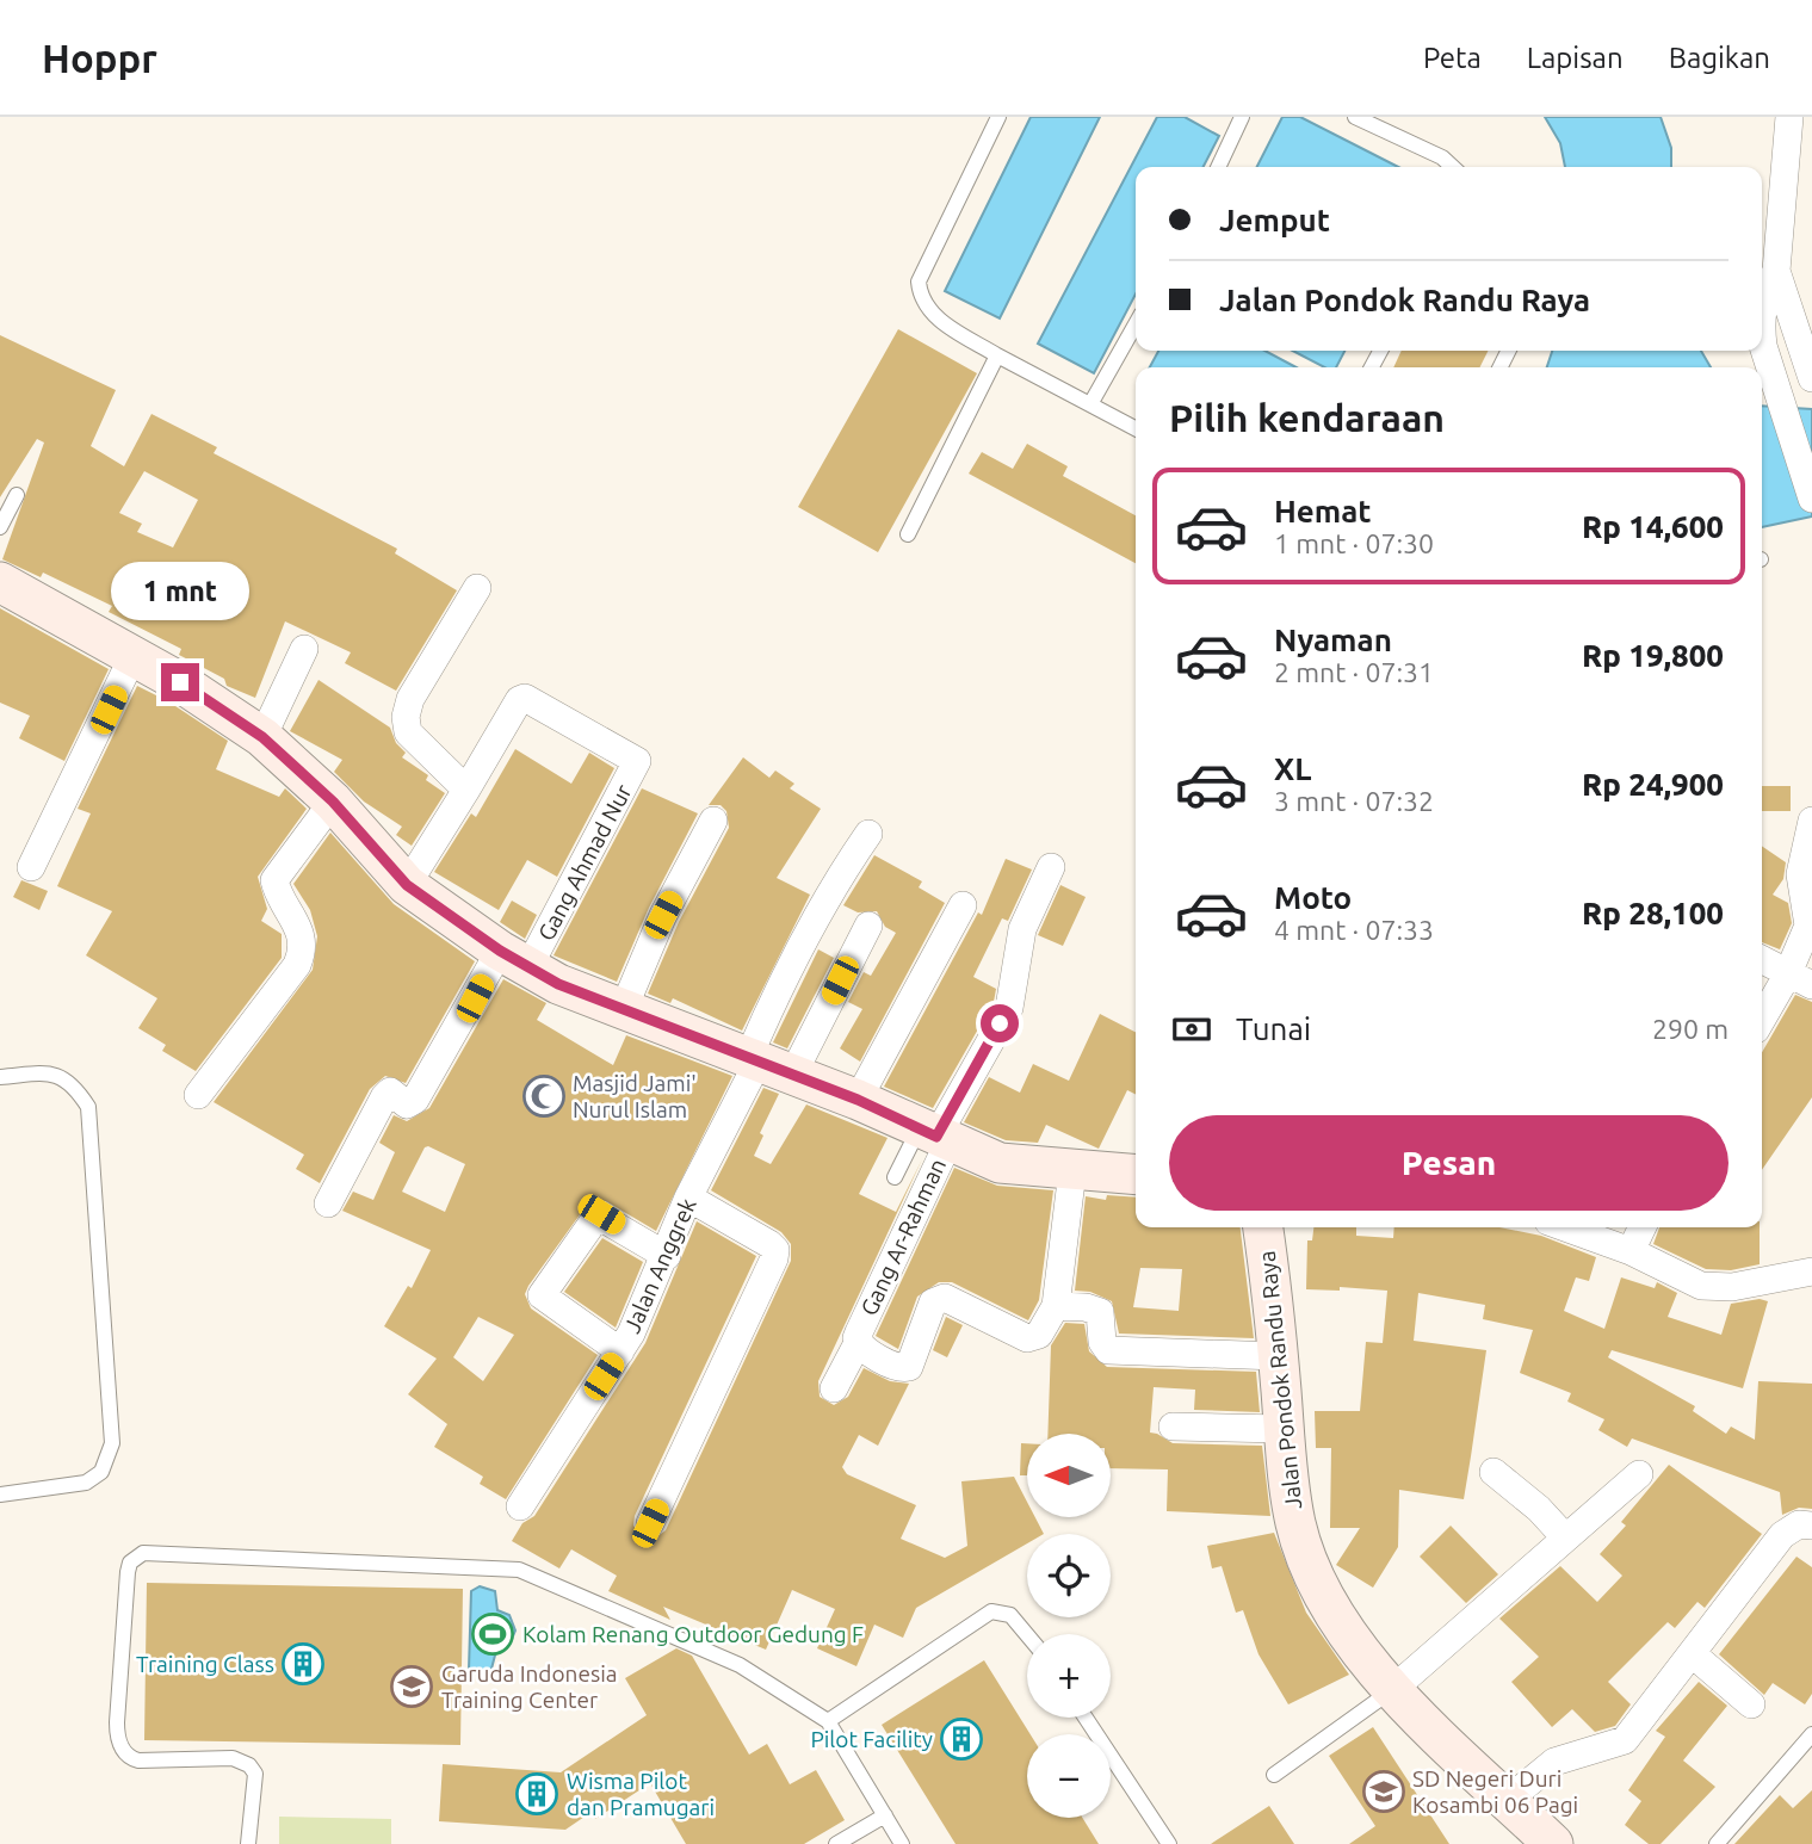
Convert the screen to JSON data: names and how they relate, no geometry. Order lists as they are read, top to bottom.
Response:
{
  "streets": {
    "main road": ["Jalan Pondok Randu Raya"],
    "street": ["Gang Ahmad Nur", "Gang Ar-Rahman", "Jalan Anggrek"]
  },
  "places": {
    "mosque": ["Masjid Jami' Nurul Islam"],
    "sports": ["Kolam Renang Outdoor Gedung F"],
    "building": ["Training Class", "Pilot Facility", "Wisma Pilot dan Pramugari"],
    "school or university": ["Garuda Indonesia Training Center", "SD Negeri Duri Kosambi 06 Pagi"]
  },
  "north": "left",
  "page": {
    "header": "Hoppr",
    "nav": ["Peta", "Lapisan", "Bagikan"],
    "banner": ["Jemput", "Jalan Pondok Randu Raya"],
    "heading": "Pilih kendaraan",
    "list": [
      {
        "name": "Hemat",
        "note": "1 mnt · 07:30",
        "value": "Rp 14,600"
      },
      {
        "name": "Nyaman",
        "note": "2 mnt · 07:31",
        "value": "Rp 19,800"
      },
      {
        "name": "XL",
        "note": "3 mnt · 07:32",
        "value": "Rp 24,900"
      },
      {
        "name": "Moto",
        "note": "4 mnt · 07:33",
        "value": "Rp 28,100"
      }
    ],
    "bubble": "1 mnt",
    "pay": ["Tunai", "290 m"],
    "buttons": "Pesan",
    "map_buttons": ["+", "−"]
  }
}
